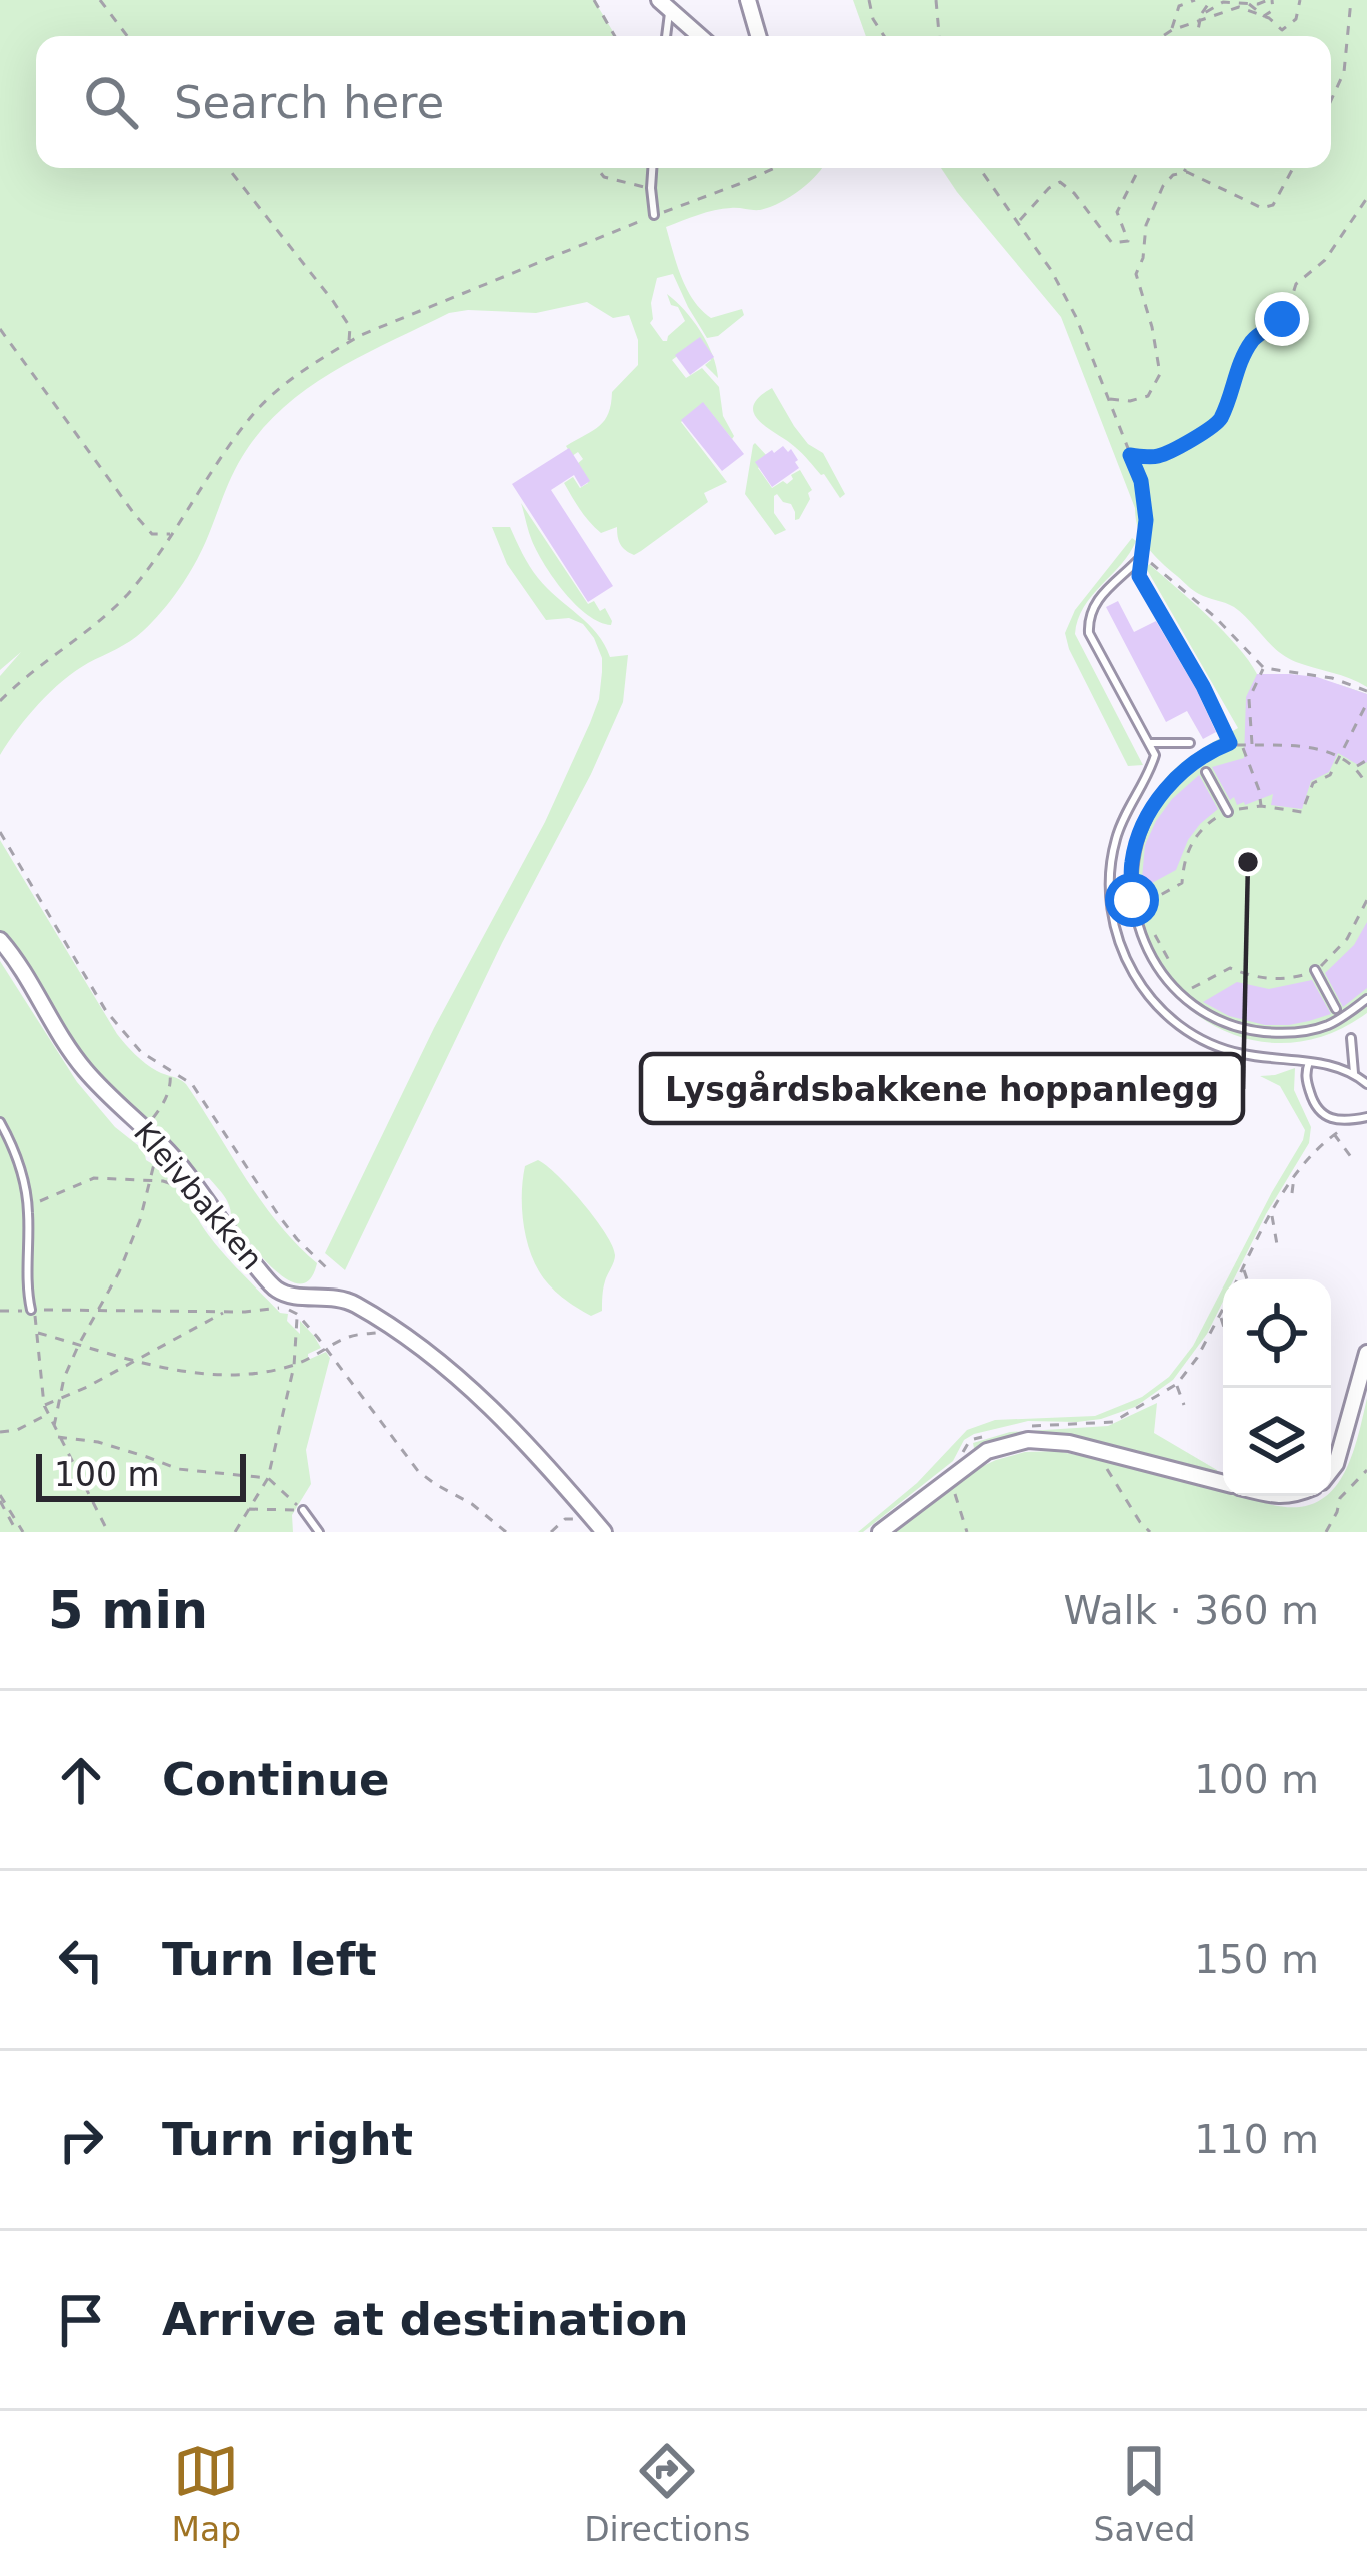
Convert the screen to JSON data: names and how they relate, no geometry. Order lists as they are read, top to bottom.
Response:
{
  "streets": {
    "street": ["Kleivbakken"]
  },
  "places": ["Lysgårdsbakkene hoppanlegg"],
  "scale_bar": "100 m",
  "page": {
    "search": "Search here",
    "scale": "100 m",
    "heading": ["5 min", "Walk · 360 m"],
    "list": [
      ["Continue", "100 m"],
      ["Turn left", "150 m"],
      ["Turn right", "110 m"],
      "Arrive at destination"
    ],
    "nav": ["Map", "Directions", "Saved"]
  }
}
